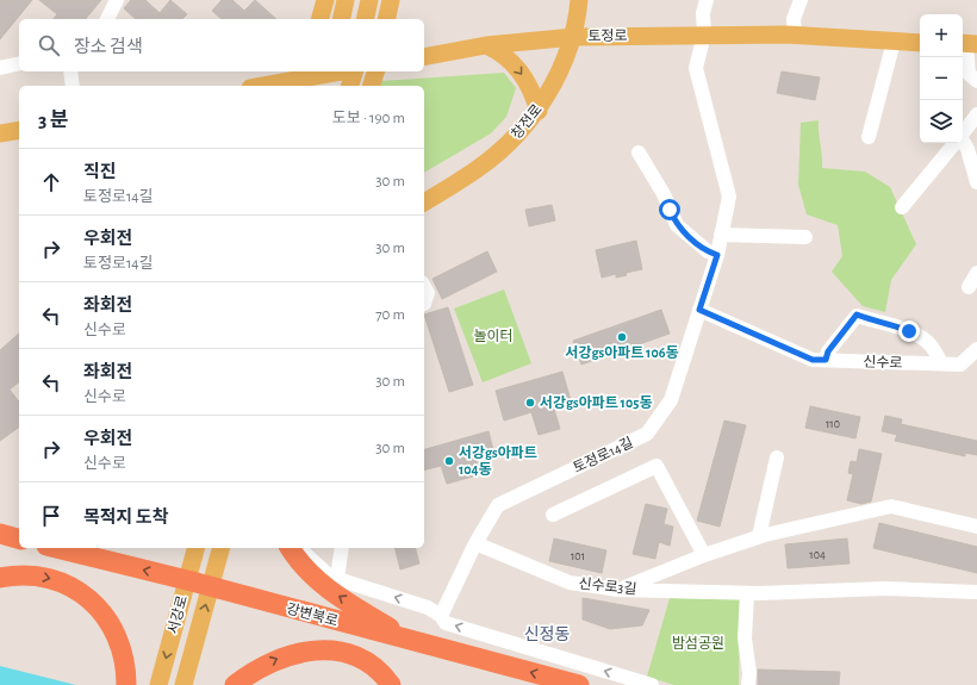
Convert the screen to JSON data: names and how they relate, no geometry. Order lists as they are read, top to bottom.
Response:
{
  "streets": {
    "highway": ["강변북로"],
    "main road": ["토정로", "창전로", "서강로"],
    "street": ["신수로", "토정로14길", "신수로3길"]
  },
  "crossings": [
    ["토정로", "창전로"],
    ["토정로", "토정로14길"],
    ["신수로", "토정로14길"],
    ["토정로14길", "신수로3길"]
  ],
  "one_way": ["강변북로"],
  "districts": ["신정동"],
  "parks": ["놀이터", "밤섬공원"],
  "places": ["서강gs아파트 106동", "서강gs아파트 105동", "서강gs아파트 104동"],
  "house_numbers": ["110", "104", "101"],
  "page": {
    "map_buttons": ["+", "−"],
    "search": "장소 검색",
    "heading": ["3 분", "도보 · 190 m"],
    "list": [
      ["직진", "토정로14길", "30 m"],
      ["우회전", "토정로14길", "30 m"],
      ["좌회전", "신수로", "70 m"],
      ["좌회전", "신수로", "30 m"],
      ["우회전", "신수로", "30 m"],
      "목적지 도착"
    ]
  }
}
